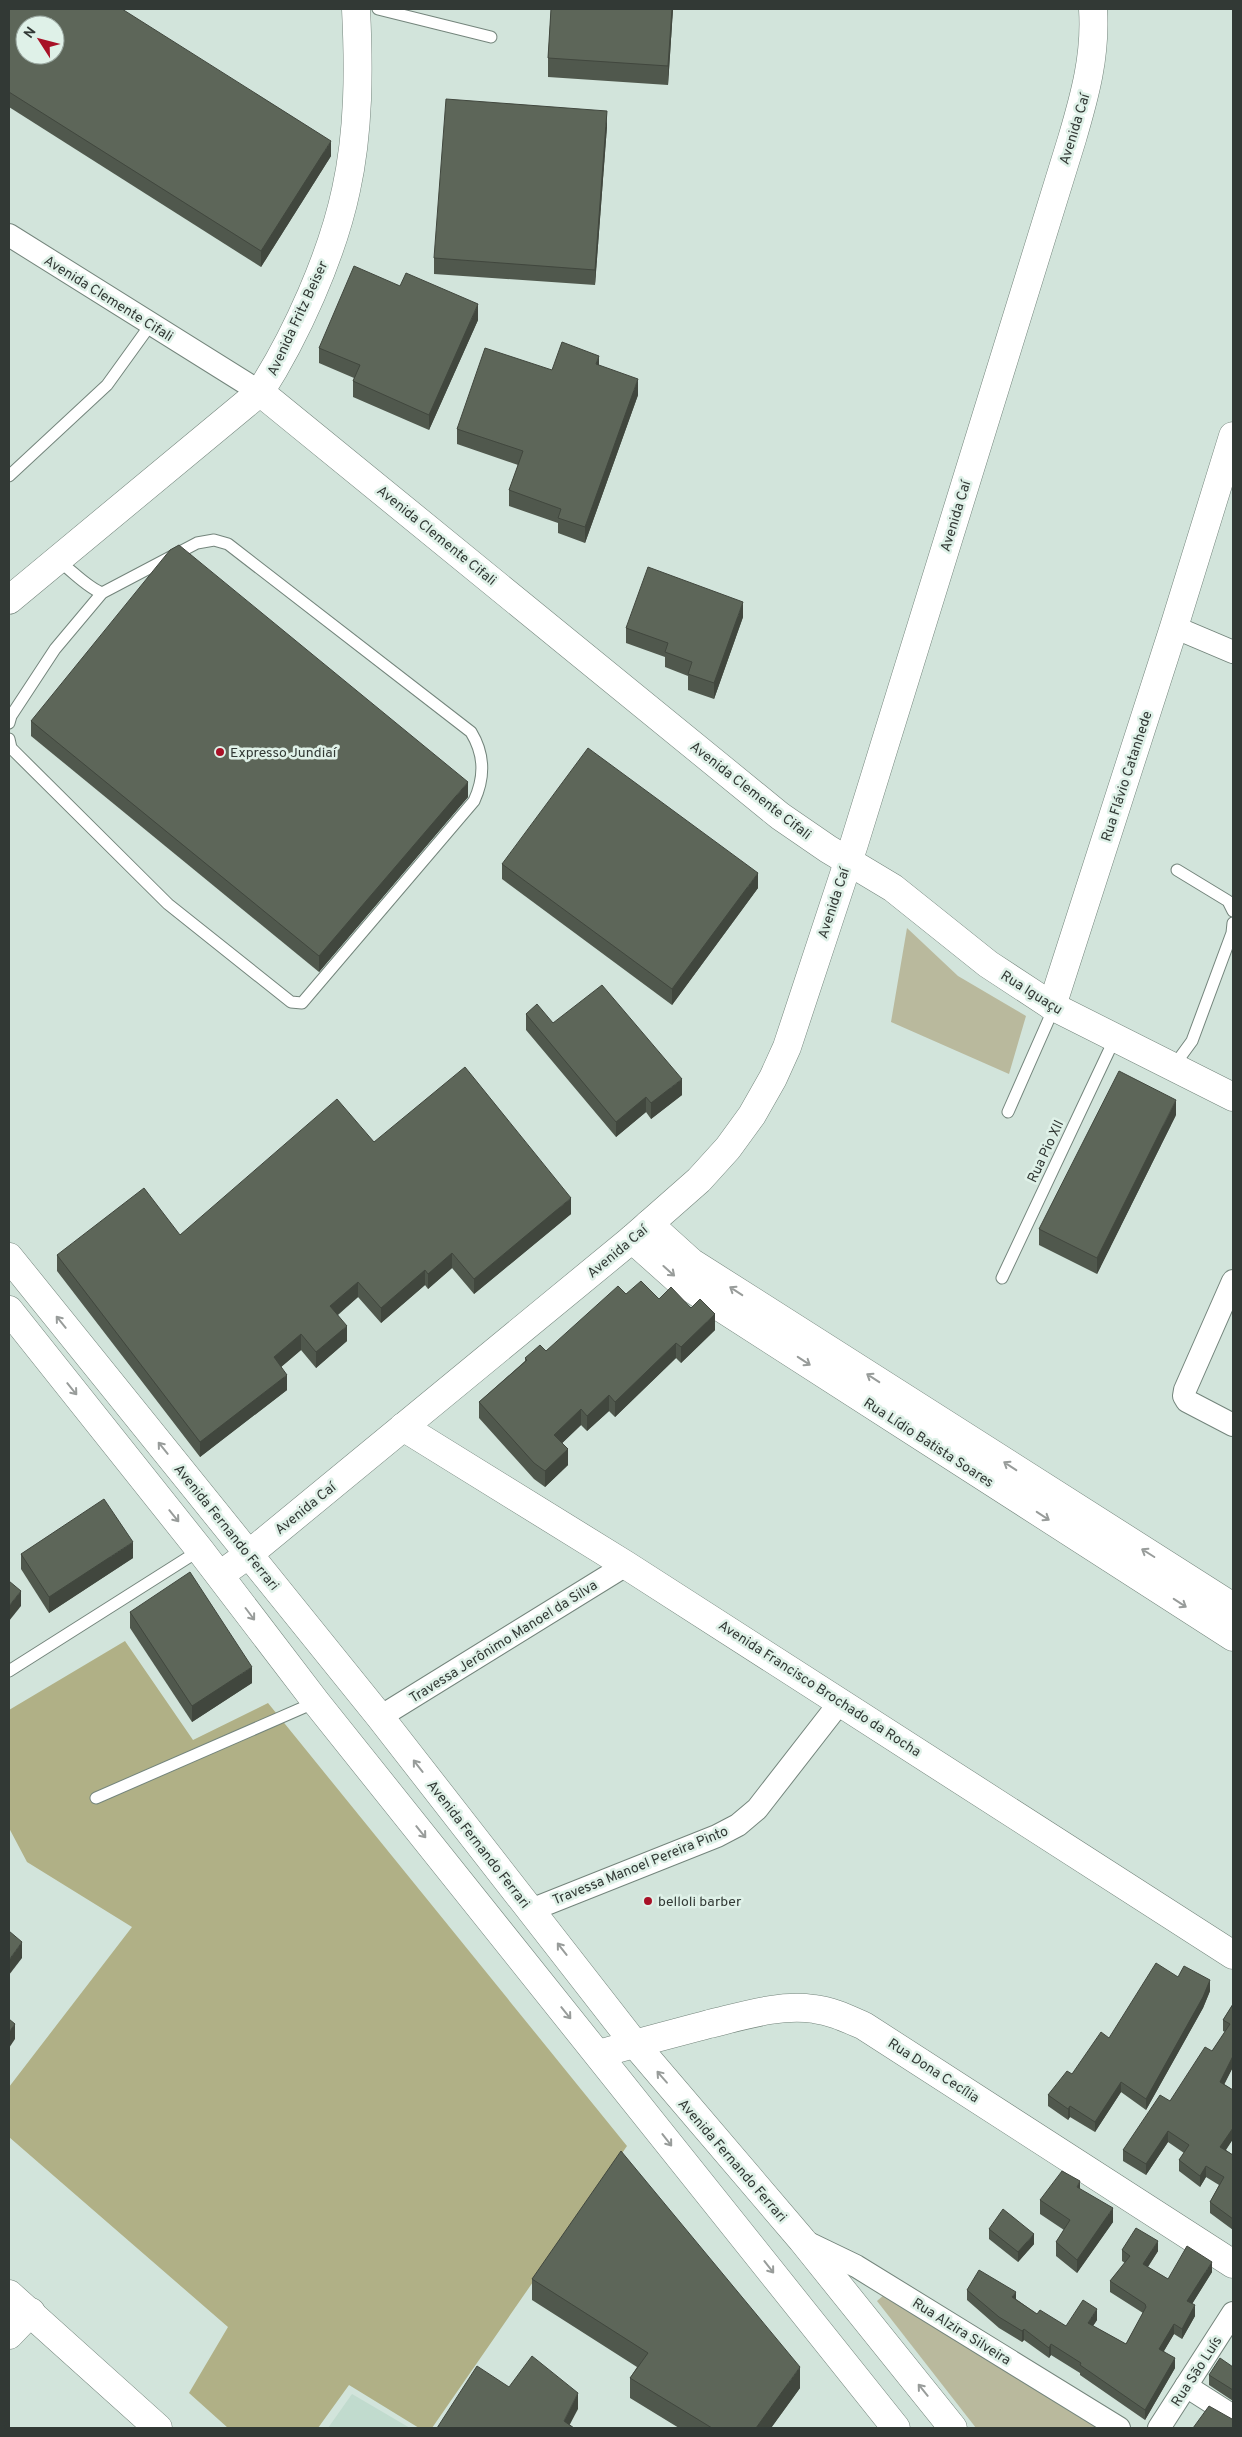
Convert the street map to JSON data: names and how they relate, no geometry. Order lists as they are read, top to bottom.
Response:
{
  "streets": {
    "main road": [
      "Avenida Caí",
      "Avenida Clemente Cifali",
      "Avenida Fritz Beiser",
      "Rua Flávio Catanhede",
      "Rua Iguaçu",
      "Rua Lídio Batista Soares",
      "Avenida Fernando Ferrari",
      "Avenida Francisco Brochado da Rocha",
      "Rua Dona Cecília"
    ],
    "street": [
      "Travessa Jerônimo Manoel da Silva",
      "Travessa Manoel Pereira Pinto",
      "Rua Alzira Silveira",
      "Rua São Luís"
    ],
    "lane": ["Rua Pio XII"]
  },
  "crossings": [
    ["Avenida Caí", "Avenida Clemente Cifali"],
    ["Avenida Caí", "Rua Iguaçu"],
    ["Avenida Caí", "Rua Lídio Batista Soares"],
    ["Avenida Caí", "Avenida Fernando Ferrari"],
    ["Avenida Caí", "Avenida Francisco Brochado da Rocha"],
    ["Avenida Clemente Cifali", "Avenida Fritz Beiser"],
    ["Avenida Clemente Cifali", "Rua Iguaçu"],
    ["Rua Flávio Catanhede", "Rua Iguaçu"],
    ["Rua Iguaçu", "Rua Pio XII"],
    ["Avenida Fernando Ferrari", "Travessa Jerônimo Manoel da Silva"],
    ["Avenida Fernando Ferrari", "Travessa Manoel Pereira Pinto"],
    ["Avenida Fernando Ferrari", "Rua Dona Cecília"],
    ["Avenida Fernando Ferrari", "Rua Alzira Silveira"],
    ["Travessa Jerônimo Manoel da Silva", "Avenida Francisco Brochado da Rocha"],
    ["Avenida Francisco Brochado da Rocha", "Travessa Manoel Pereira Pinto"]
  ],
  "places": ["Expresso Jundiaí", "belloli barber"],
  "north": "top left"
}
